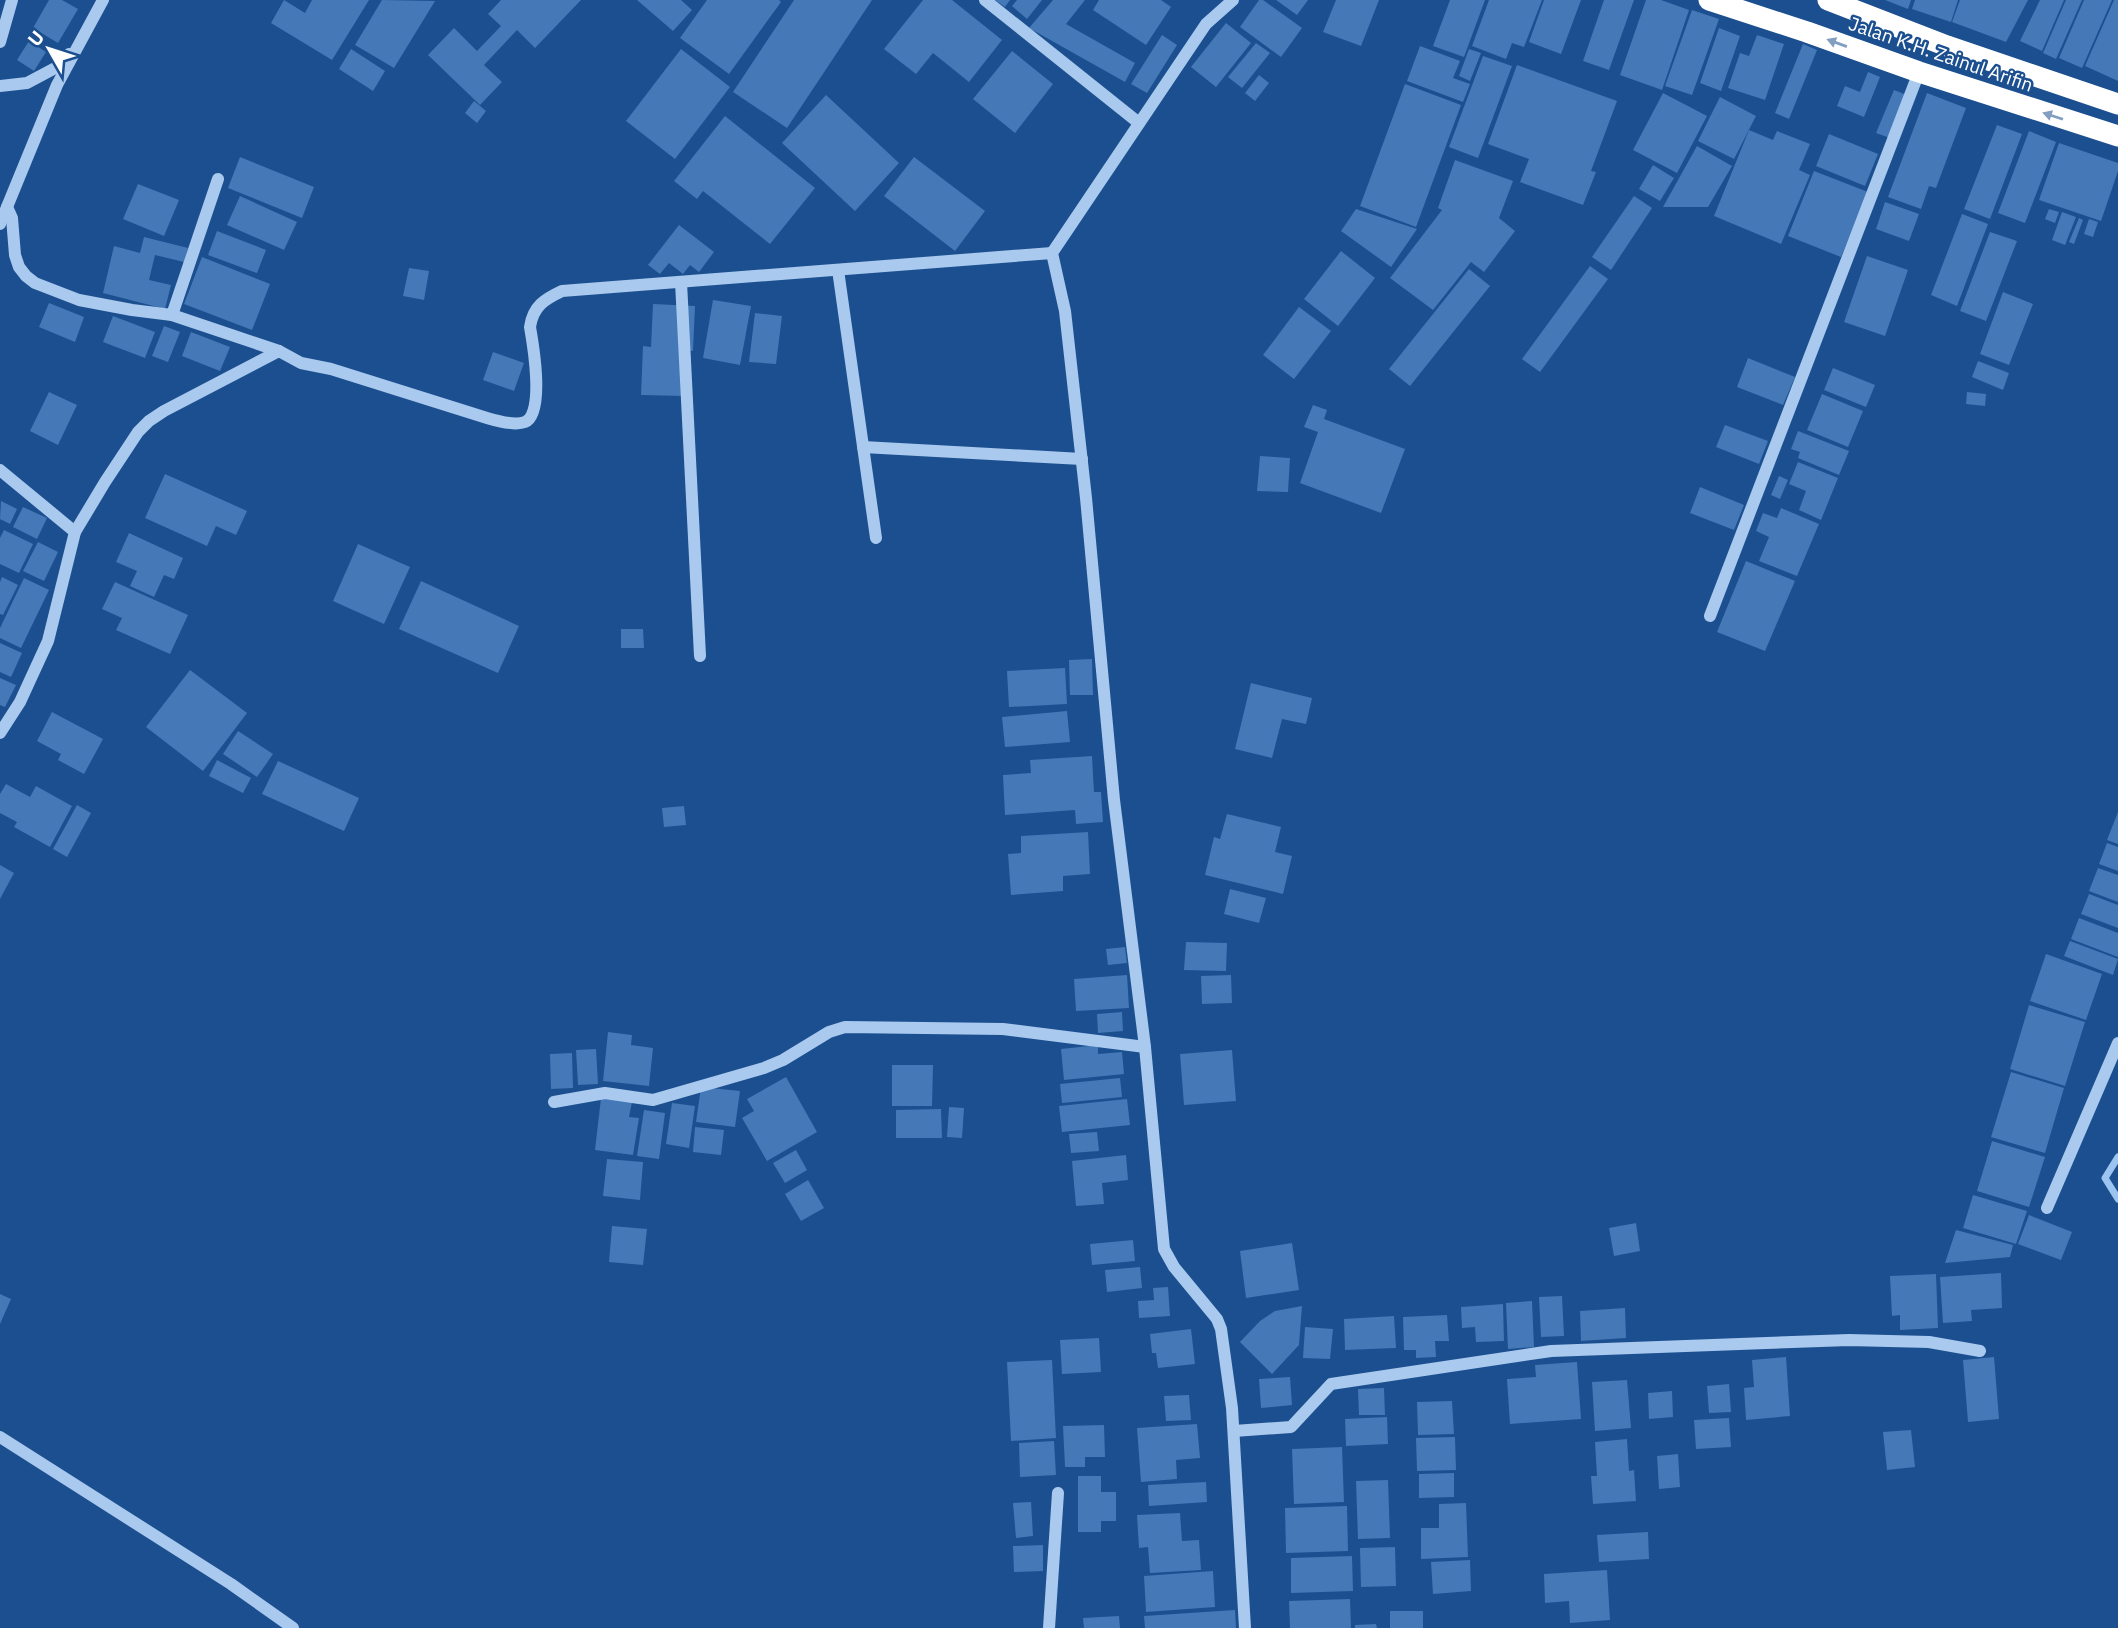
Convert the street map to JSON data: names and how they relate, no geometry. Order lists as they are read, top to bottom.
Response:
{
  "streets": {
    "highway": ["Jalan K.H. Zainul Arifin"]
  },
  "north": "top left"
}
